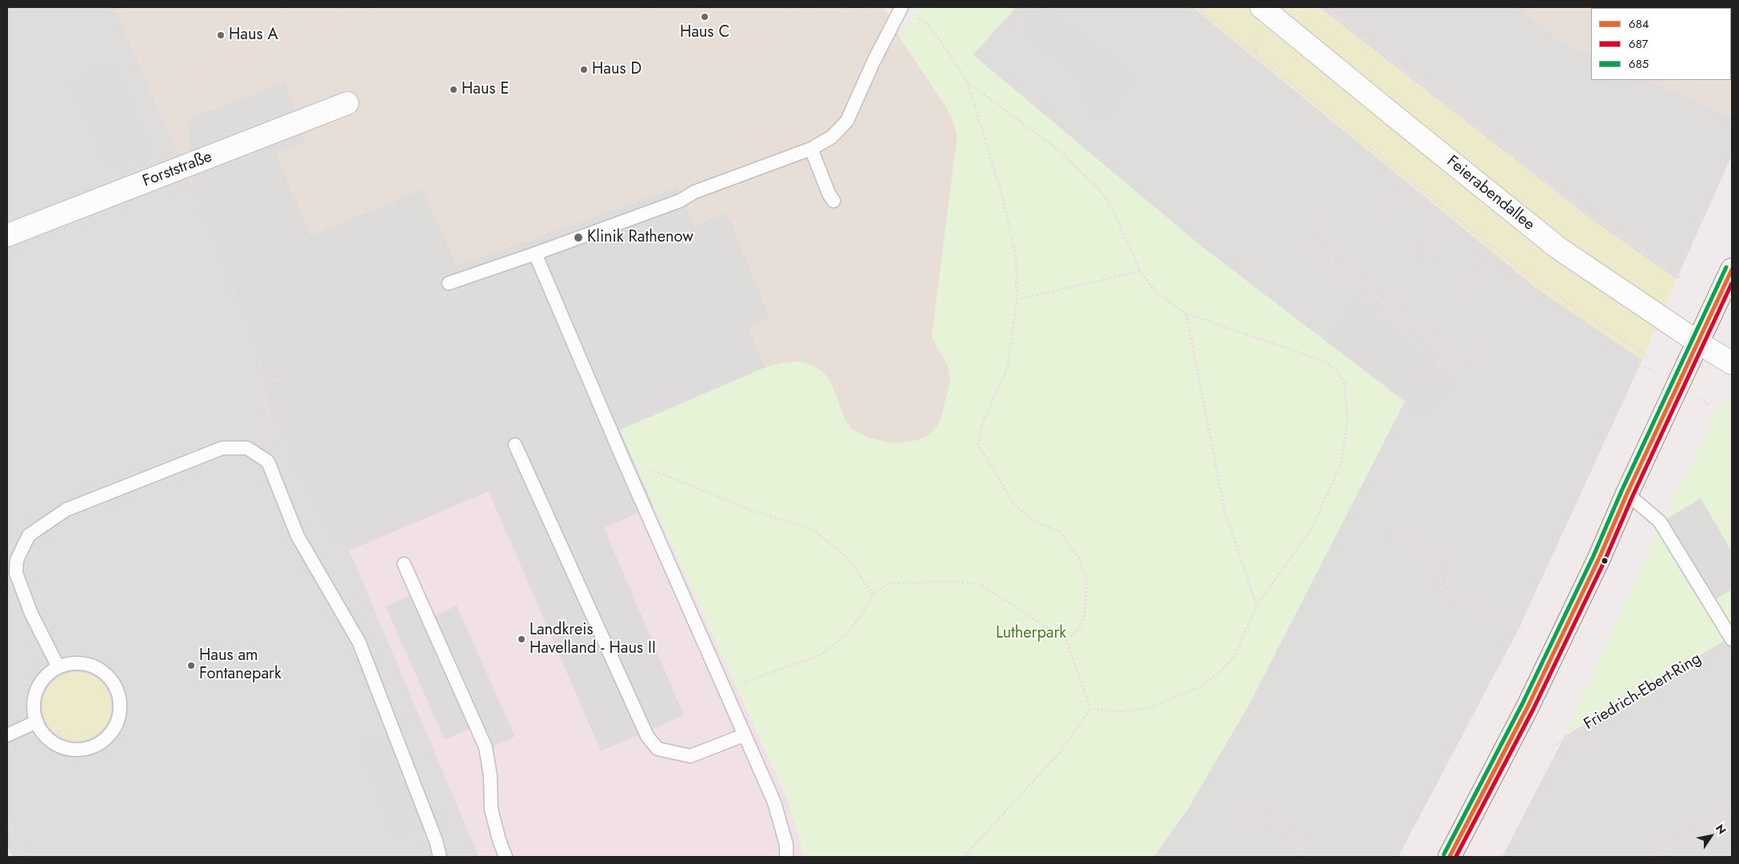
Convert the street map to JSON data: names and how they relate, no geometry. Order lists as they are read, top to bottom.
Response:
{
  "streets": {
    "street": ["Forststraße", "Feierabendallee"],
    "path": ["Friedrich-Ebert-Ring"]
  },
  "parks": ["Lutherpark"],
  "places": [
    "Haus C",
    "Haus A",
    "Haus D",
    "Haus E",
    "Klinik Rathenow",
    "Landkreis Havelland - Haus II",
    "Haus am Fontanepark"
  ],
  "lines": ["transit line 685", "transit line 684", "transit line 687"],
  "legend": ["684", "687", "685"],
  "north": "top right"
}
